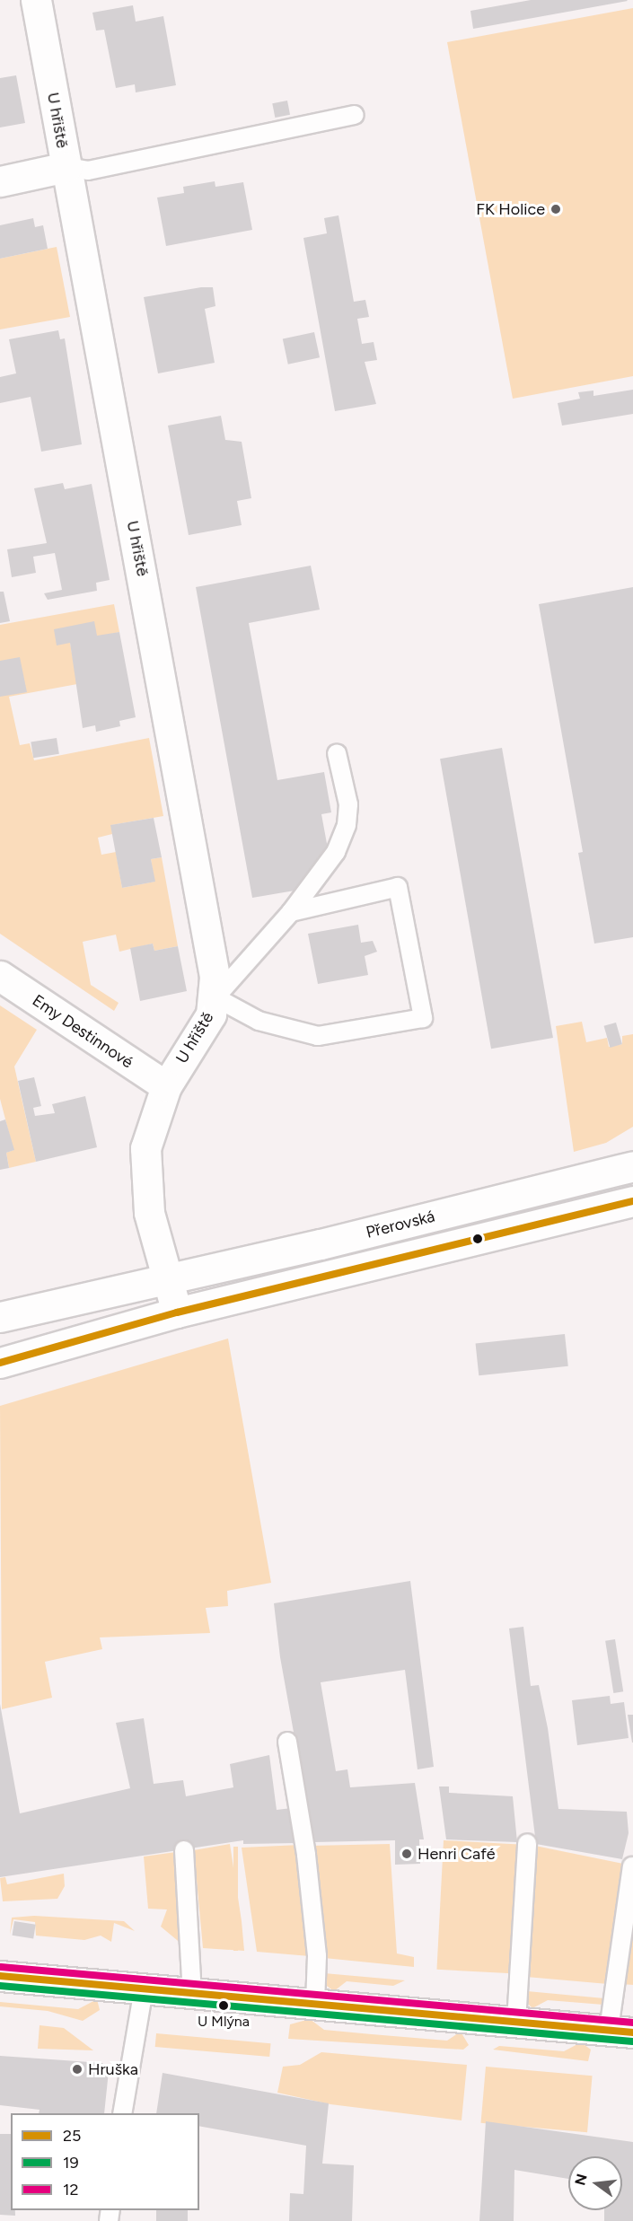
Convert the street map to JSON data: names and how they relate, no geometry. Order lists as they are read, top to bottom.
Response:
{
  "streets": {
    "street": ["U hřiště", "Emy Destinnové", "Přerovská"]
  },
  "crossings": [
    ["U hřiště", "Emy Destinnové"]
  ],
  "places": [
    "FK Holice",
    "Henri Café",
    "U Mlýna",
    "Hruška"
  ],
  "lines": ["transit line 25", "transit line 12", "transit line 19"],
  "legend": ["25", "19", "12"],
  "north": "left"
}
